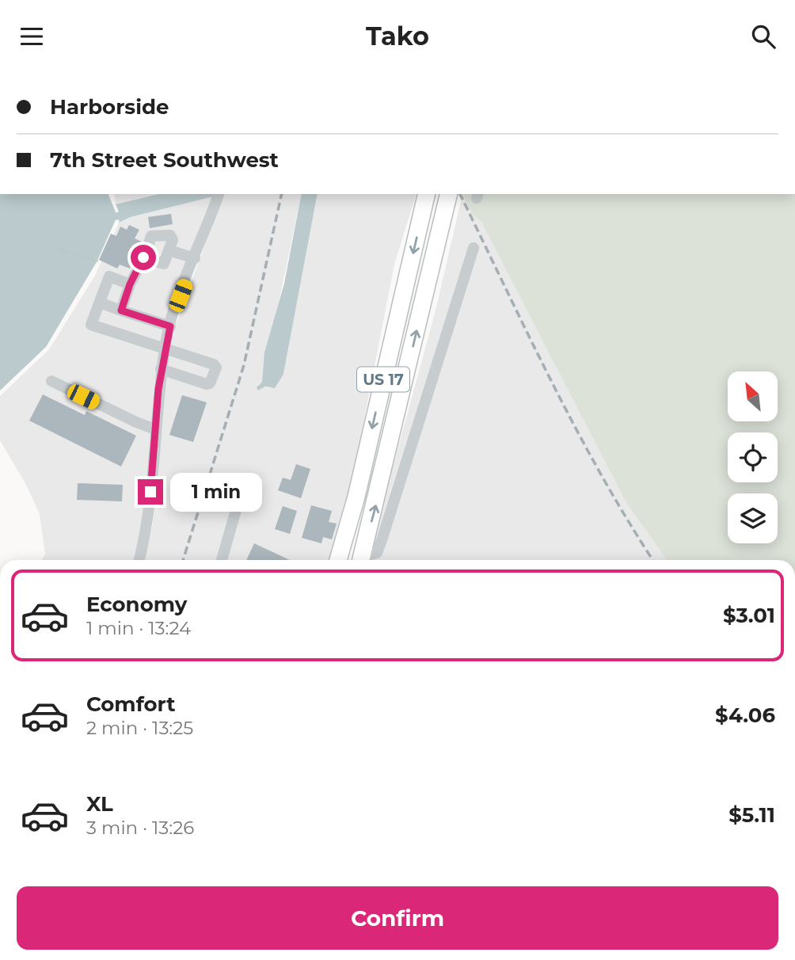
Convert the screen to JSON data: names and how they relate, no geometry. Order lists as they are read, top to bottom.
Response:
{
  "streets": {
    "highway": ["US 17"]
  },
  "north": "top left",
  "page": {
    "header": "Tako",
    "banner": ["Harborside", "7th Street Southwest"],
    "bubble": "1 min",
    "list": [
      {
        "name": "Economy",
        "note": "1 min · 13:24",
        "value": "$3.01"
      },
      {
        "name": "Comfort",
        "note": "2 min · 13:25",
        "value": "$4.06"
      },
      {
        "name": "XL",
        "note": "3 min · 13:26",
        "value": "$5.11"
      }
    ],
    "buttons": "Confirm"
  }
}
